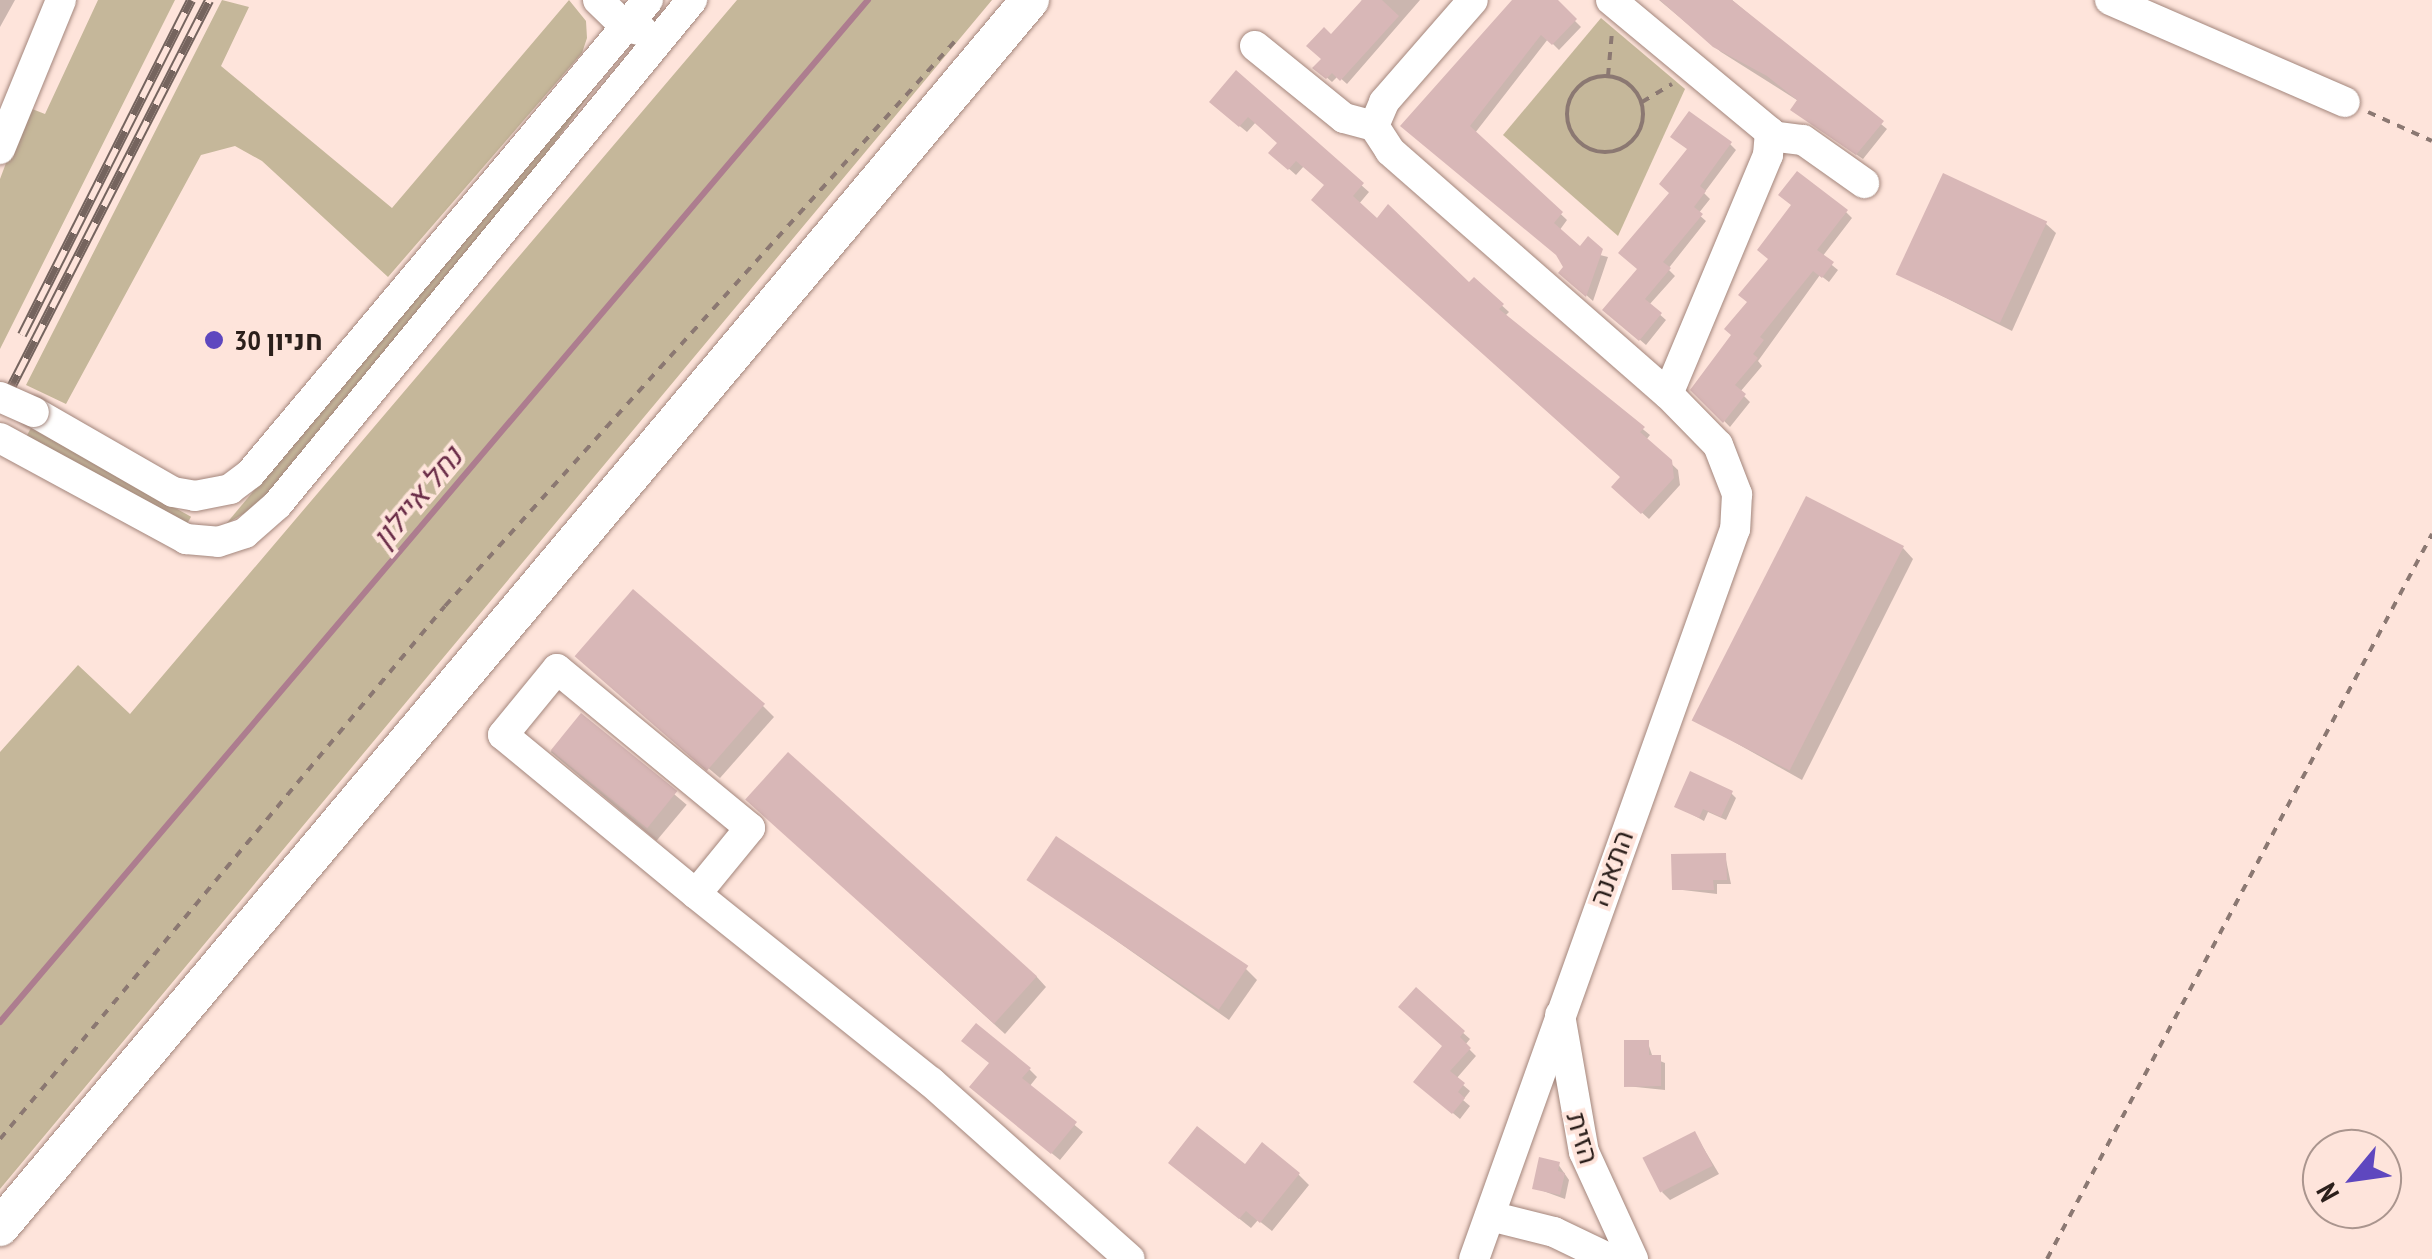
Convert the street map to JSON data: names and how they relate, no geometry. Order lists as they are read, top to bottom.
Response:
{
  "streets": {
    "street": ["התאנה", "הזית"]
  },
  "crossings": [
    ["התאנה", "הזית"]
  ],
  "water": ["נחל איילון"],
  "places": ["חניון 30"],
  "north": "bottom left"
}
